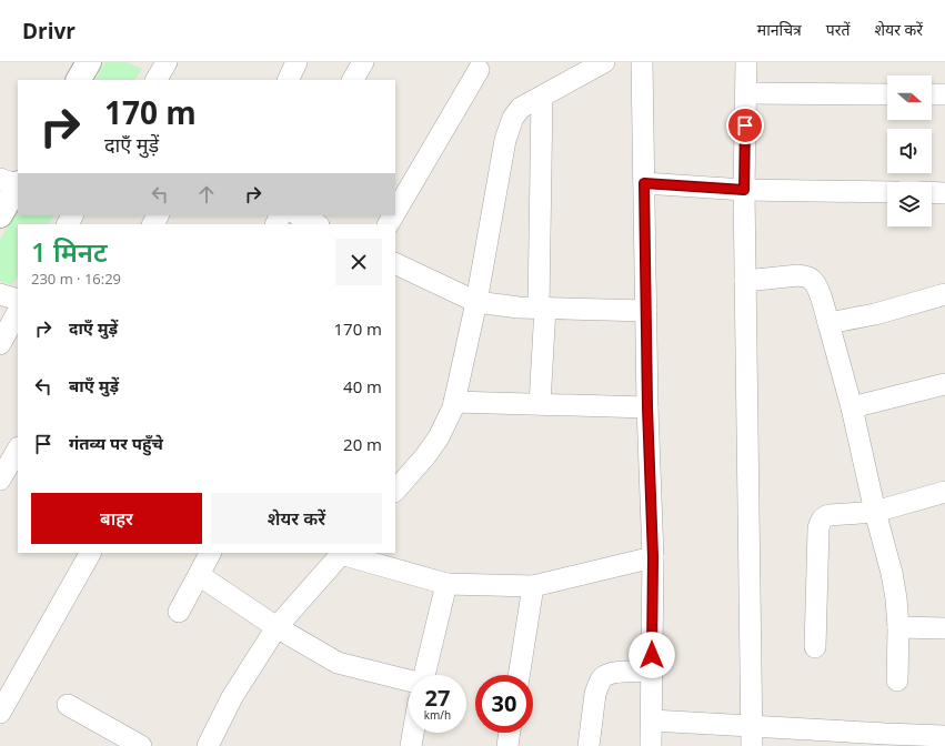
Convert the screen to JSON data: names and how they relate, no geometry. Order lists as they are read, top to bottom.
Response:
{
  "north": "right",
  "page": {
    "header": "Drivr",
    "nav": ["मानचित्र", "परतें", "शेयर करें"],
    "turn": ["170 m", "दाएँ मुड़ें"],
    "heading": ["1 मिनट", "230 m · 16:29"],
    "list": [
      {
        "name": "दाएँ मुड़ें",
        "value": "170 m"
      },
      {
        "name": "बाएँ मुड़ें",
        "value": "40 m"
      },
      {
        "name": "गंतव्य पर पहुँचे",
        "value": "20 m"
      }
    ],
    "buttons": ["बाहर", "शेयर करें"],
    "speed": "27 km/h",
    "limit": "30"
  }
}
